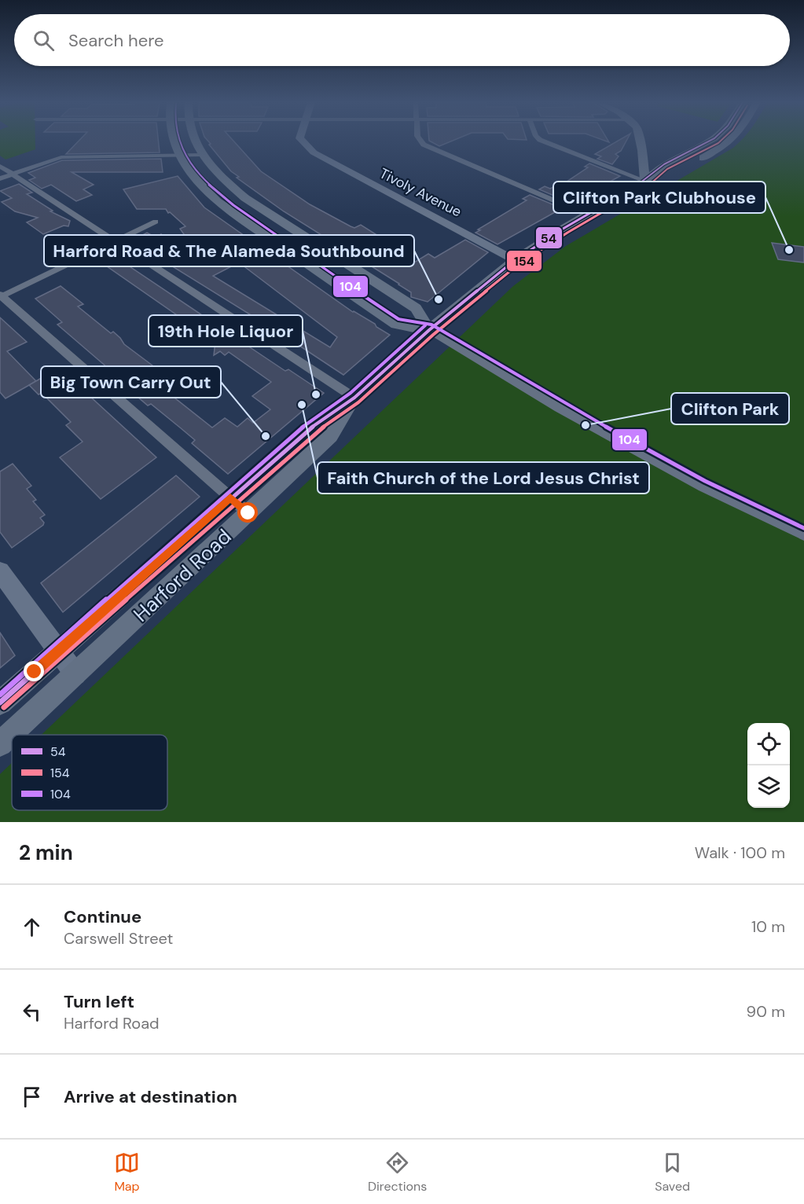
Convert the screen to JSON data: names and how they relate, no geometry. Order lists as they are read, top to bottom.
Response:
{
  "streets": {
    "main road": ["Harford Road"],
    "street": ["Tivoly Avenue"]
  },
  "crossings": [
    ["Tivoly Avenue", "Harford Road"]
  ],
  "places": [
    "Clifton Park Clubhouse",
    "Harford Road & The Alameda Southbound",
    "19th Hole Liquor",
    "Faith Church of the Lord Jesus Christ",
    "Clifton Park",
    "Big Town Carry Out"
  ],
  "lines": ["transit line 54", "transit line 154", "transit line 104"],
  "legend": ["54", "154", "104"],
  "page": {
    "search": "Search here",
    "heading": ["2 min", "Walk · 100 m"],
    "list": [
      ["Continue", "Carswell Street", "10 m"],
      ["Turn left", "Harford Road", "90 m"],
      "Arrive at destination"
    ],
    "nav": ["Map", "Directions", "Saved"]
  }
}
